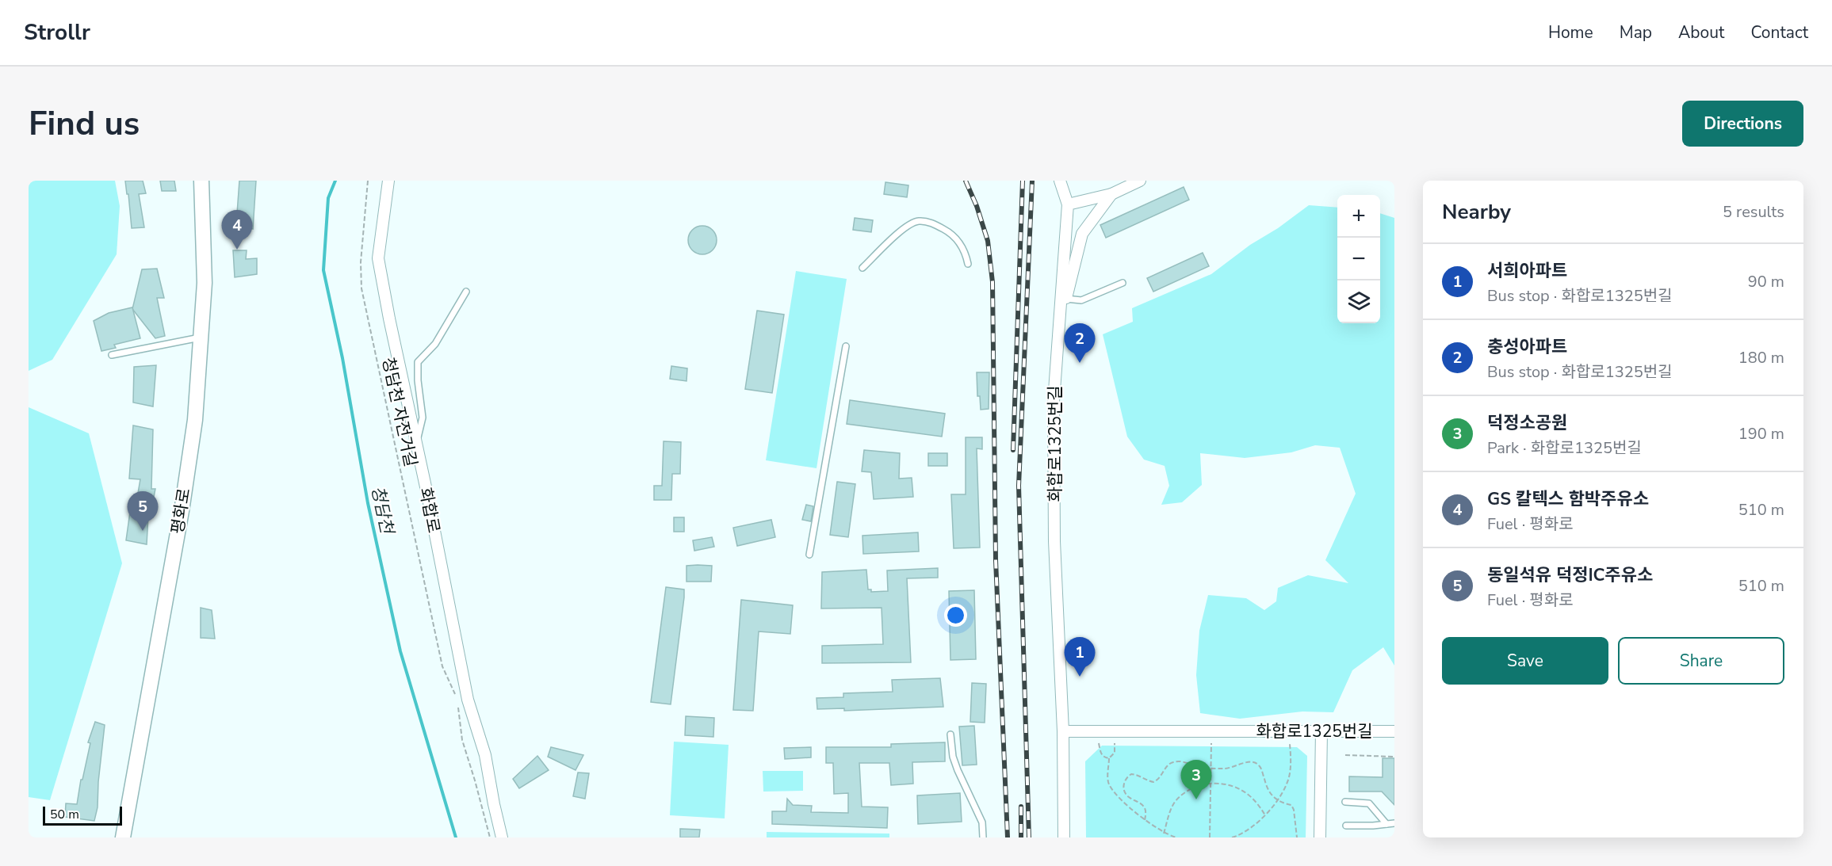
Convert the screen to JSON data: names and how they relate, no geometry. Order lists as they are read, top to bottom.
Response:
{
  "streets": {
    "main road": ["평화로"],
    "street": ["화합로1325번길", "화합로"],
    "path": ["청담천 자전거길"]
  },
  "water": ["청담천"],
  "scale_bar": "50 m",
  "page": {
    "header": "Strollr",
    "nav": [
      "Home",
      "Map",
      "About",
      "Contact"
    ],
    "buttons": [
      "Directions",
      ["Save", "Share"]
    ],
    "title": "Find us",
    "heading": ["Nearby", "5 results"],
    "map_buttons": ["+", "−"],
    "pins": [
      "4",
      "2",
      "5",
      "1",
      "3"
    ],
    "list": [
      {
        "mark": "1",
        "name": "서희아파트",
        "note": "Bus stop · 화합로1325번길",
        "value": "90 m"
      },
      {
        "mark": "2",
        "name": "충성아파트",
        "note": "Bus stop · 화합로1325번길",
        "value": "180 m"
      },
      {
        "mark": "3",
        "name": "덕정소공원",
        "note": "Park · 화합로1325번길",
        "value": "190 m"
      },
      {
        "mark": "4",
        "name": "GS 칼텍스 함박주유소",
        "note": "Fuel · 평화로",
        "value": "510 m"
      },
      {
        "mark": "5",
        "name": "동일석유 덕정IC주유소",
        "note": "Fuel · 평화로",
        "value": "510 m"
      }
    ],
    "scale": "50 m"
  }
}
